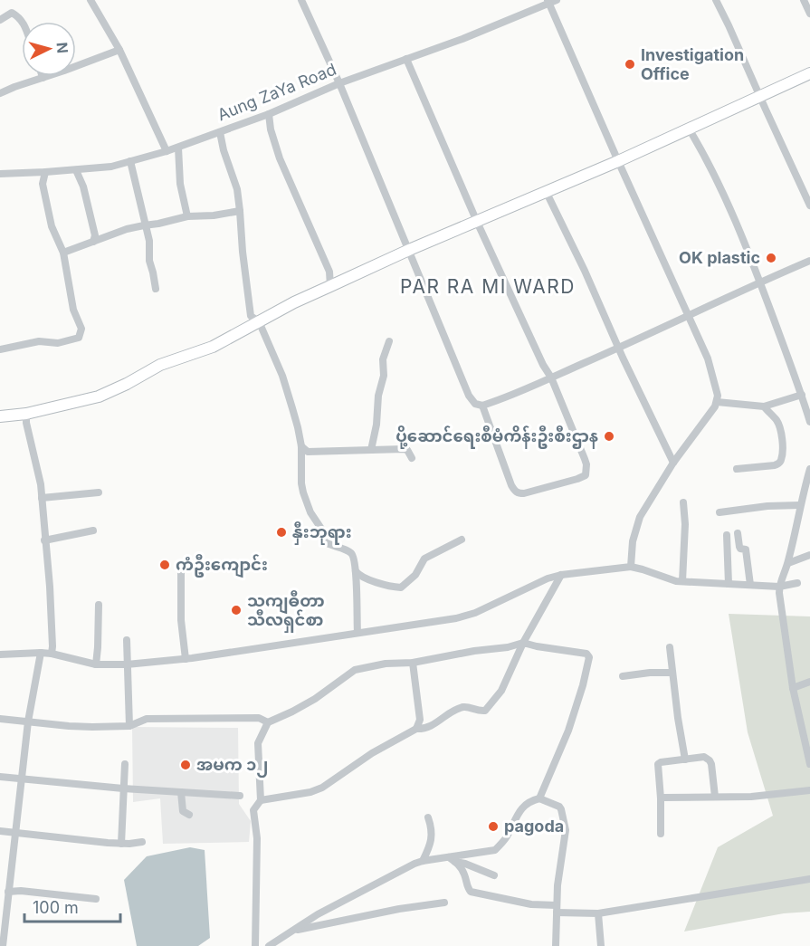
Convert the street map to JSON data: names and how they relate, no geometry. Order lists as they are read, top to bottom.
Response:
{
  "streets": {
    "street": ["Aung ZaYa Road"]
  },
  "districts": ["PAR RA MI WARD"],
  "places": [
    "Investigation Office",
    "OK plastic",
    "ပို့ဆောင်ရေးစီမံကိန်းဦးစီးဌာန",
    "နှီးဘုရား",
    "ကံဦးကျောင်း",
    "သကျဓီတာ သီလရှင်စာ",
    "အမက ၁၂",
    "pagoda"
  ],
  "scale_bar": "100 m",
  "north": "right"
}
